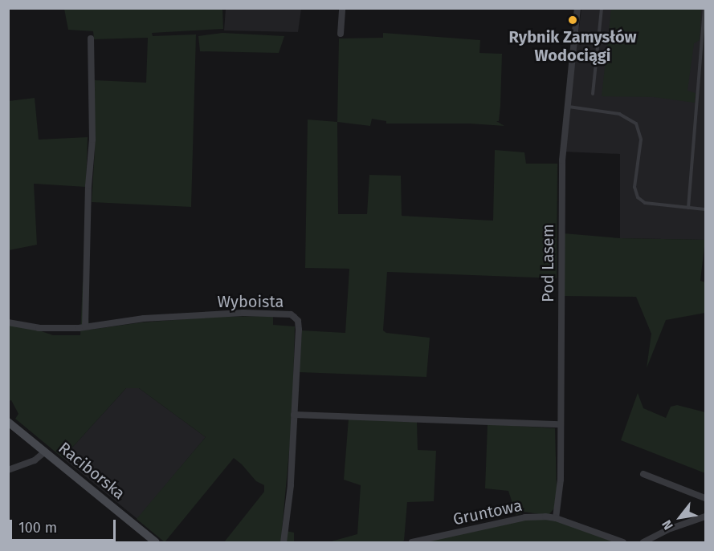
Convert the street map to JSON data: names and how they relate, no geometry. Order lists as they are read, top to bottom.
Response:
{
  "streets": {
    "main road": ["Raciborska"],
    "street": ["Pod Lasem", "Wyboista", "Gruntowa"]
  },
  "crossings": [
    ["Pod Lasem", "Gruntowa"]
  ],
  "places": ["Rybnik Zamysłów Wodociągi"],
  "scale_bar": "100 m",
  "north": "bottom left"
}
